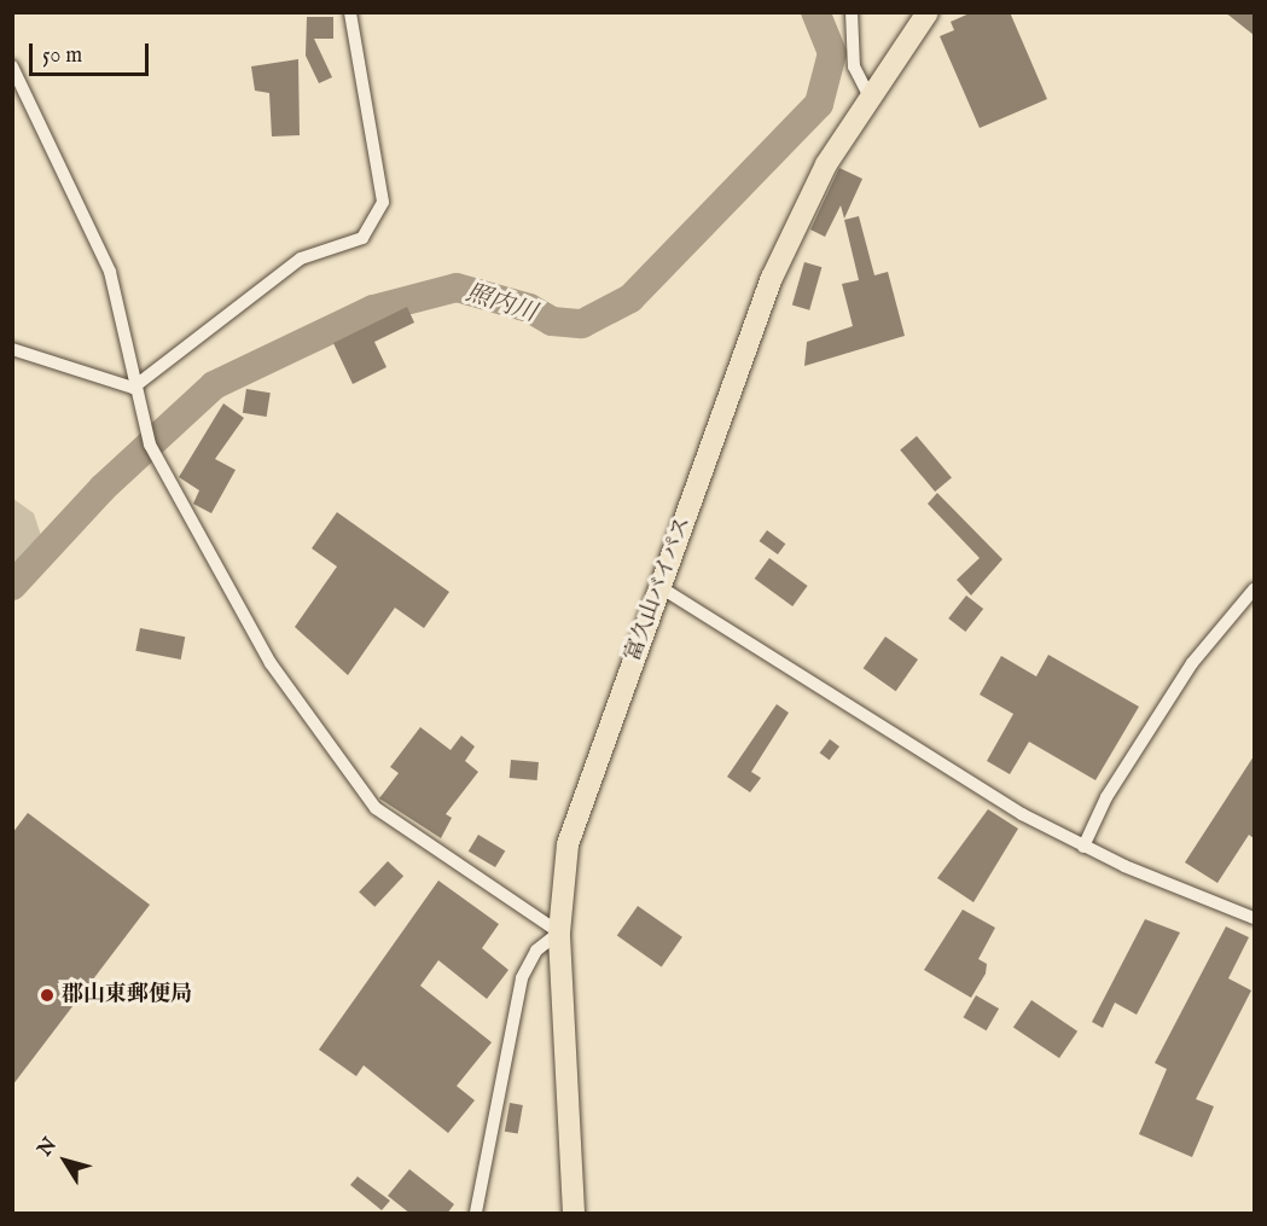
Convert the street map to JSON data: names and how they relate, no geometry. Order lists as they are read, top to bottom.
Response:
{
  "streets": {
    "highway": ["富久山バイパス"]
  },
  "water": ["照内川"],
  "places": ["郡山東郵便局"],
  "scale_bar": "50 m",
  "north": "top left"
}
